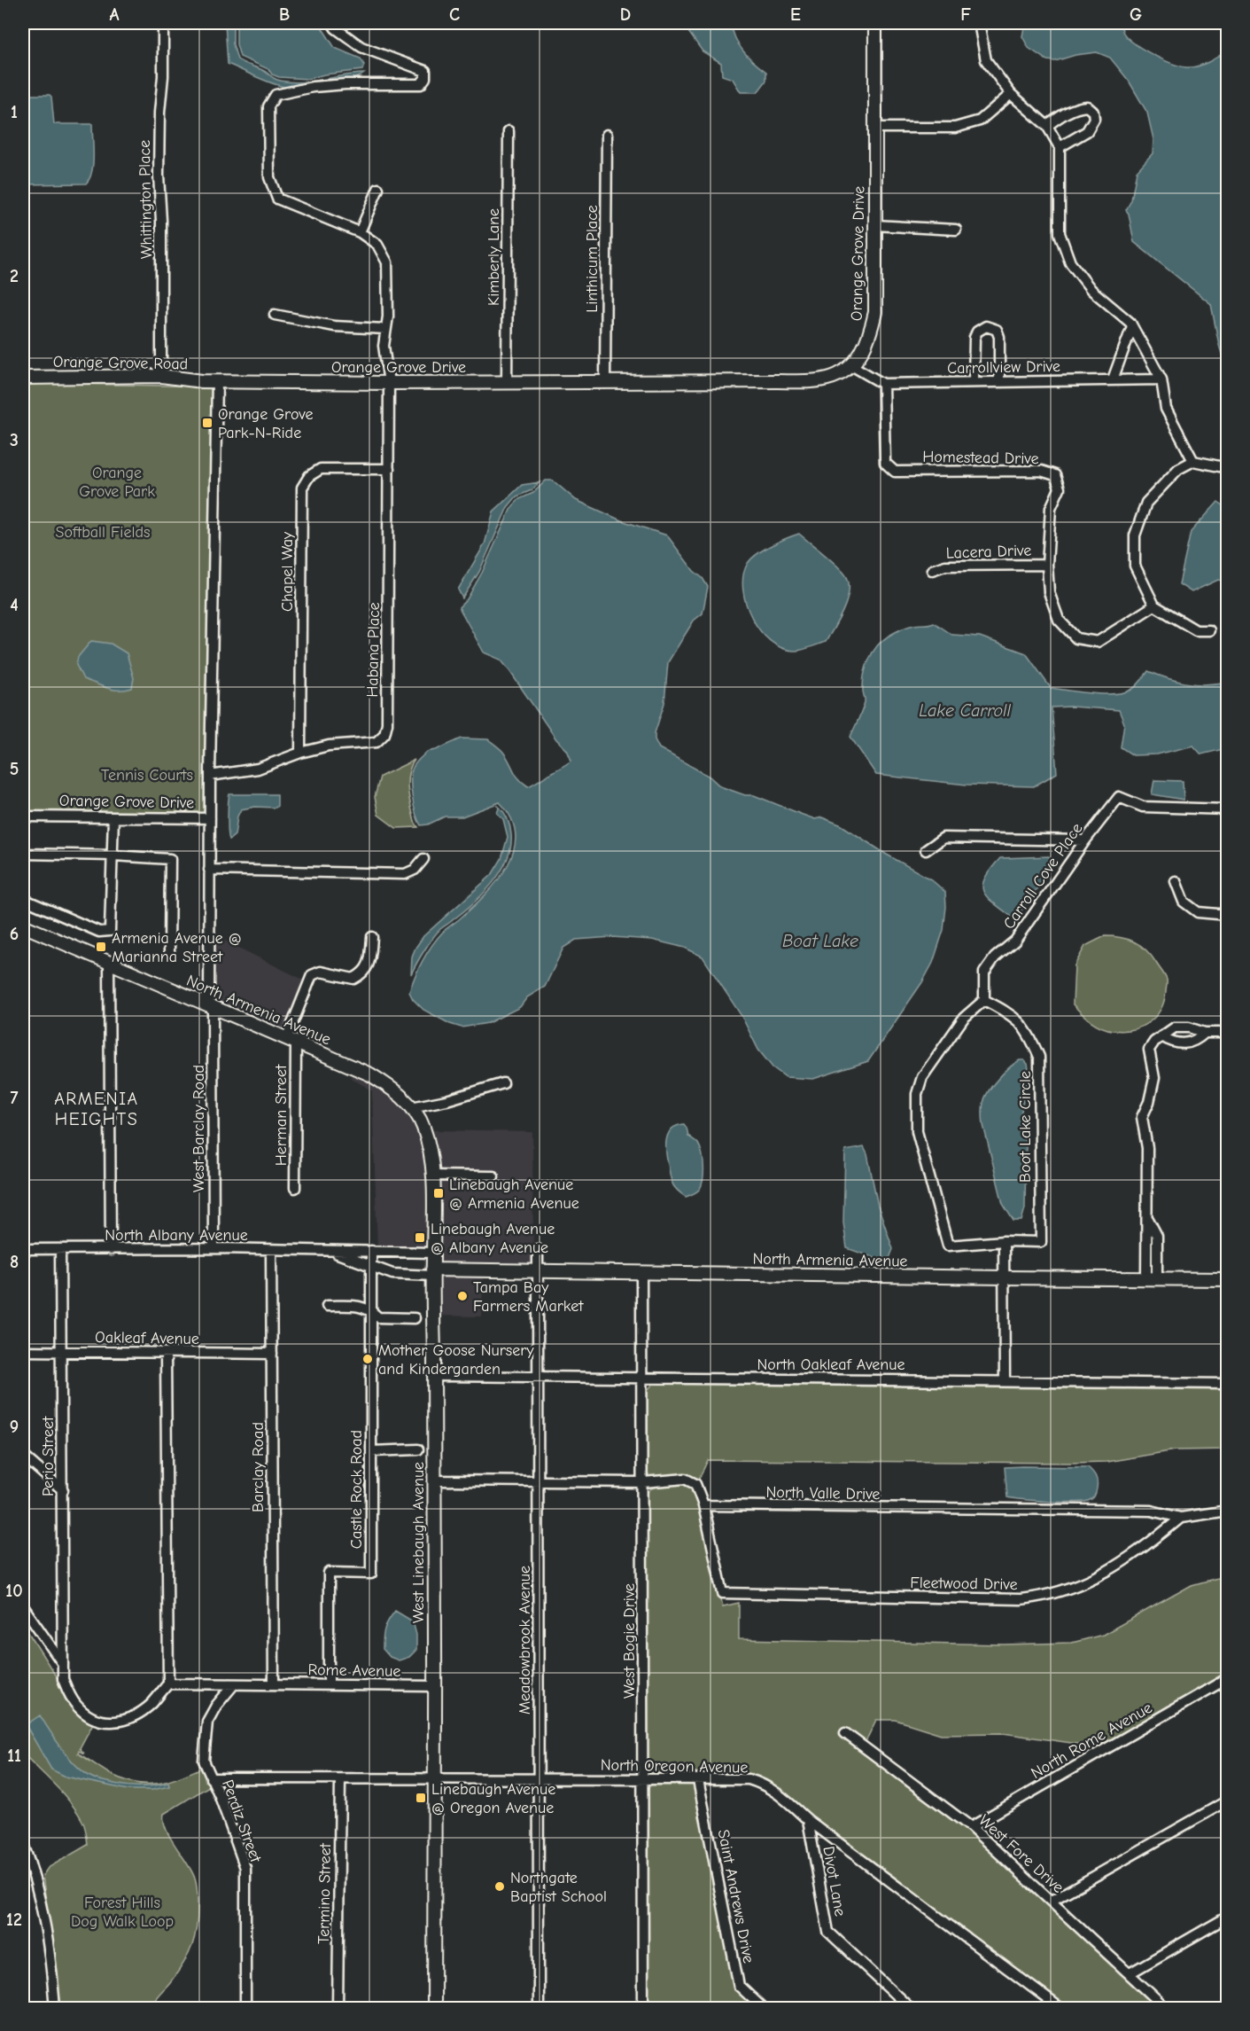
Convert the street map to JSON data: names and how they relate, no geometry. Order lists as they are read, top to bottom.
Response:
{
  "streets": {
    "street": [
      "Whittington Place",
      "Orange Grove Drive",
      "Kimberly Lane",
      "Linthicum Place",
      "Orange Grove Road",
      "Carrollview Drive",
      "Homestead Drive",
      "Lacera Drive",
      "Chapel Way",
      "Habana Place",
      "Carroll Cove Place",
      "North Armenia Avenue",
      "Herman Street",
      "Boot Lake Circle",
      "West Barclay Road",
      "North Albany Avenue",
      "Oakleaf Avenue",
      "North Oakleaf Avenue",
      "Perio Street",
      "Barclay Road",
      "Castle Rock Road",
      "North Valle Drive",
      "West Linebaugh Avenue",
      "Fleetwood Drive",
      "Meadowbrook Avenue",
      "West Bogie Drive",
      "Rome Avenue",
      "North Rome Avenue",
      "North Oregon Avenue",
      "Perdiz Street",
      "West Fore Drive",
      "Divot Lane",
      "Termino Street",
      "Saint Andrews Drive"
    ]
  },
  "crossings": [
    ["Whittington Place", "Orange Grove Road"],
    ["Orange Grove Drive", "Kimberly Lane"],
    ["Orange Grove Drive", "Linthicum Place"],
    ["Orange Grove Drive", "Orange Grove Road"],
    ["Orange Grove Drive", "Habana Place"],
    ["Orange Grove Drive", "West Barclay Road"],
    ["Carrollview Drive", "Homestead Drive"],
    ["Homestead Drive", "Lacera Drive"],
    ["Chapel Way", "Habana Place"],
    ["Carroll Cove Place", "Boot Lake Circle"],
    ["North Armenia Avenue", "Herman Street"],
    ["North Armenia Avenue", "West Barclay Road"],
    ["North Armenia Avenue", "North Albany Avenue"],
    ["North Armenia Avenue", "West Linebaugh Avenue"],
    ["North Armenia Avenue", "Meadowbrook Avenue"],
    ["North Armenia Avenue", "West Bogie Drive"],
    ["West Barclay Road", "North Albany Avenue"],
    ["North Albany Avenue", "Perio Street"],
    ["North Albany Avenue", "Barclay Road"],
    ["North Albany Avenue", "Castle Rock Road"],
    ["North Albany Avenue", "West Linebaugh Avenue"],
    ["Oakleaf Avenue", "Perio Street"],
    ["Oakleaf Avenue", "Barclay Road"],
    ["North Oakleaf Avenue", "West Linebaugh Avenue"],
    ["North Oakleaf Avenue", "Meadowbrook Avenue"],
    ["North Oakleaf Avenue", "West Bogie Drive"],
    ["Barclay Road", "Rome Avenue"],
    ["Castle Rock Road", "Rome Avenue"],
    ["North Valle Drive", "Fleetwood Drive"],
    ["West Linebaugh Avenue", "Rome Avenue"],
    ["West Linebaugh Avenue", "North Oregon Avenue"],
    ["Meadowbrook Avenue", "North Oregon Avenue"],
    ["West Bogie Drive", "North Oregon Avenue"],
    ["North Rome Avenue", "West Fore Drive"],
    ["North Oregon Avenue", "Perdiz Street"],
    ["North Oregon Avenue", "Divot Lane"],
    ["North Oregon Avenue", "Termino Street"],
    ["North Oregon Avenue", "Saint Andrews Drive"]
  ],
  "districts": ["ARMENIA HEIGHTS"],
  "water": ["Lake Carroll", "Boat Lake"],
  "parks": [
    "Orange Grove Park",
    "Softball Fields",
    "Tennis Courts",
    "Forest Hills Dog Walk Loop"
  ],
  "places": {
    "transit": [
      "Orange Grove Park-N-Ride",
      "Armenia Avenue @ Marianna Street",
      "Linebaugh Avenue @ Armenia Avenue",
      "Linebaugh Avenue @ Albany Avenue",
      "Linebaugh Avenue @ Oregon Avenue"
    ],
    "other": ["Tampa Bay Farmers Market", "Mother Goose Nursery and Kindergarden", "Northgate Baptist School"]
  },
  "grid": {
    "columns": [
      "A",
      "B",
      "C",
      "D",
      "E",
      "F",
      "G"
    ],
    "rows": [
      "1",
      "2",
      "3",
      "4",
      "5",
      "6",
      "7",
      "8",
      "9",
      "10",
      "11",
      "12"
    ]
  }
}
